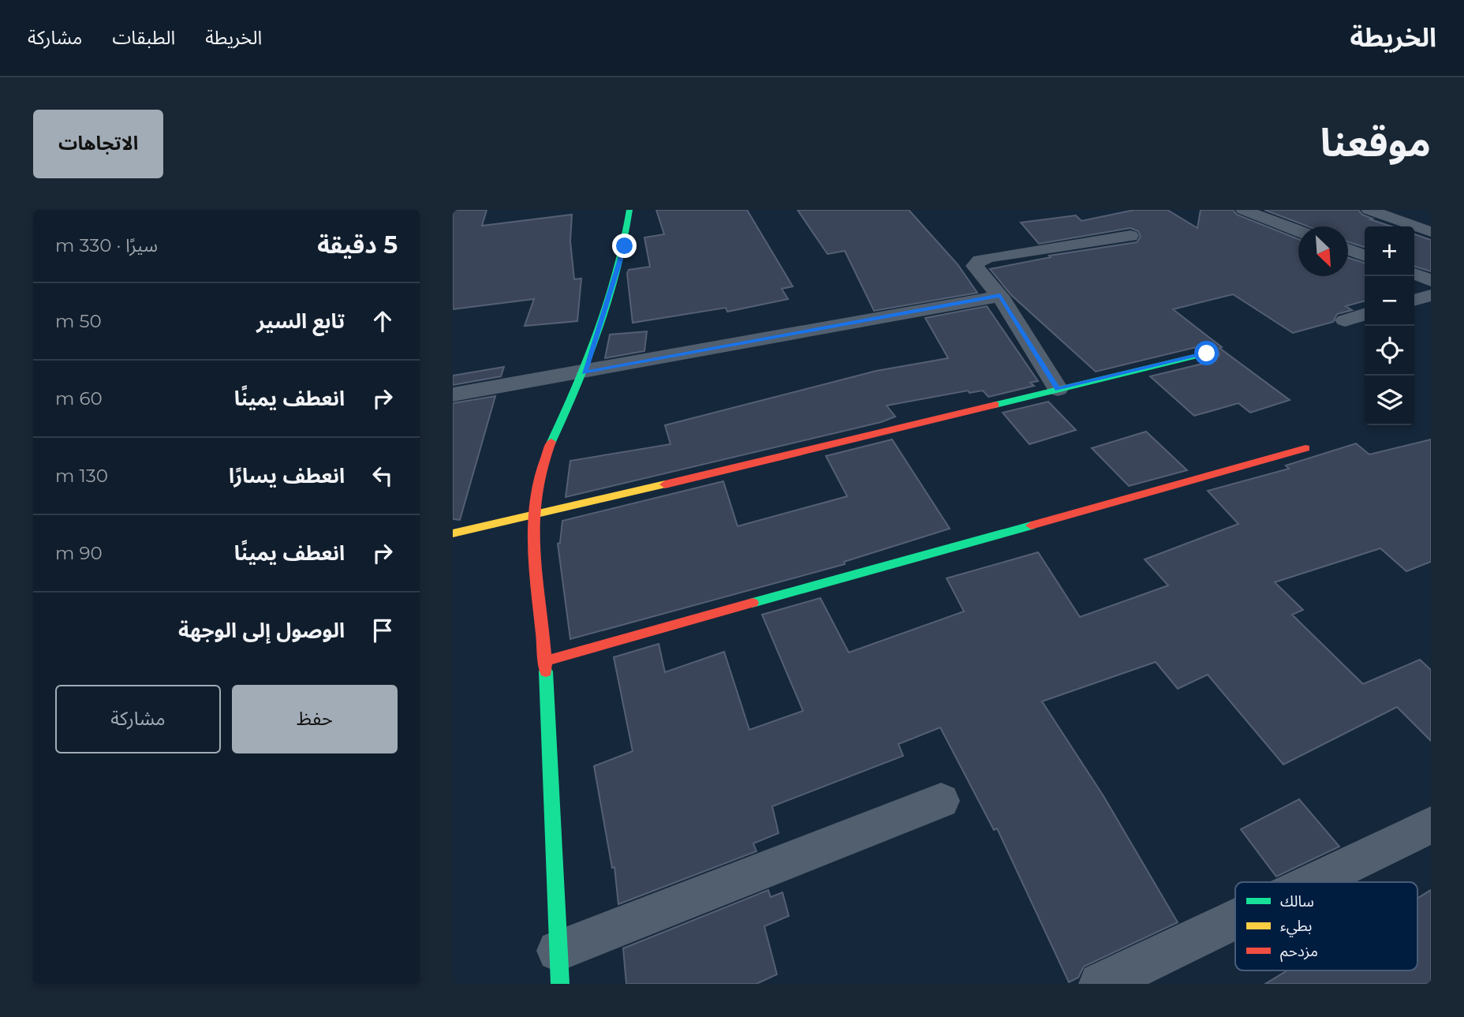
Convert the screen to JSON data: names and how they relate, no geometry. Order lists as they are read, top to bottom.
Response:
{
  "legend": ["سالك", "بطيء", "مزدحم"],
  "north": "bottom right",
  "page": {
    "header": "الخريطة",
    "nav": ["الخريطة", "الطبقات", "مشاركة"],
    "title": "موقعنا",
    "buttons": [
      "الاتجاهات",
      ["حفظ", "مشاركة"]
    ],
    "heading": ["5 دقيقة", "سيرًا · 330 m"],
    "map_buttons": ["+", "−"],
    "list": [
      ["تابع السير", "50 m"],
      ["انعطف يمينًا", "60 m"],
      ["انعطف يسارًا", "130 m"],
      ["انعطف يمينًا", "90 m"],
      "الوصول إلى الوجهة"
    ]
  }
}
